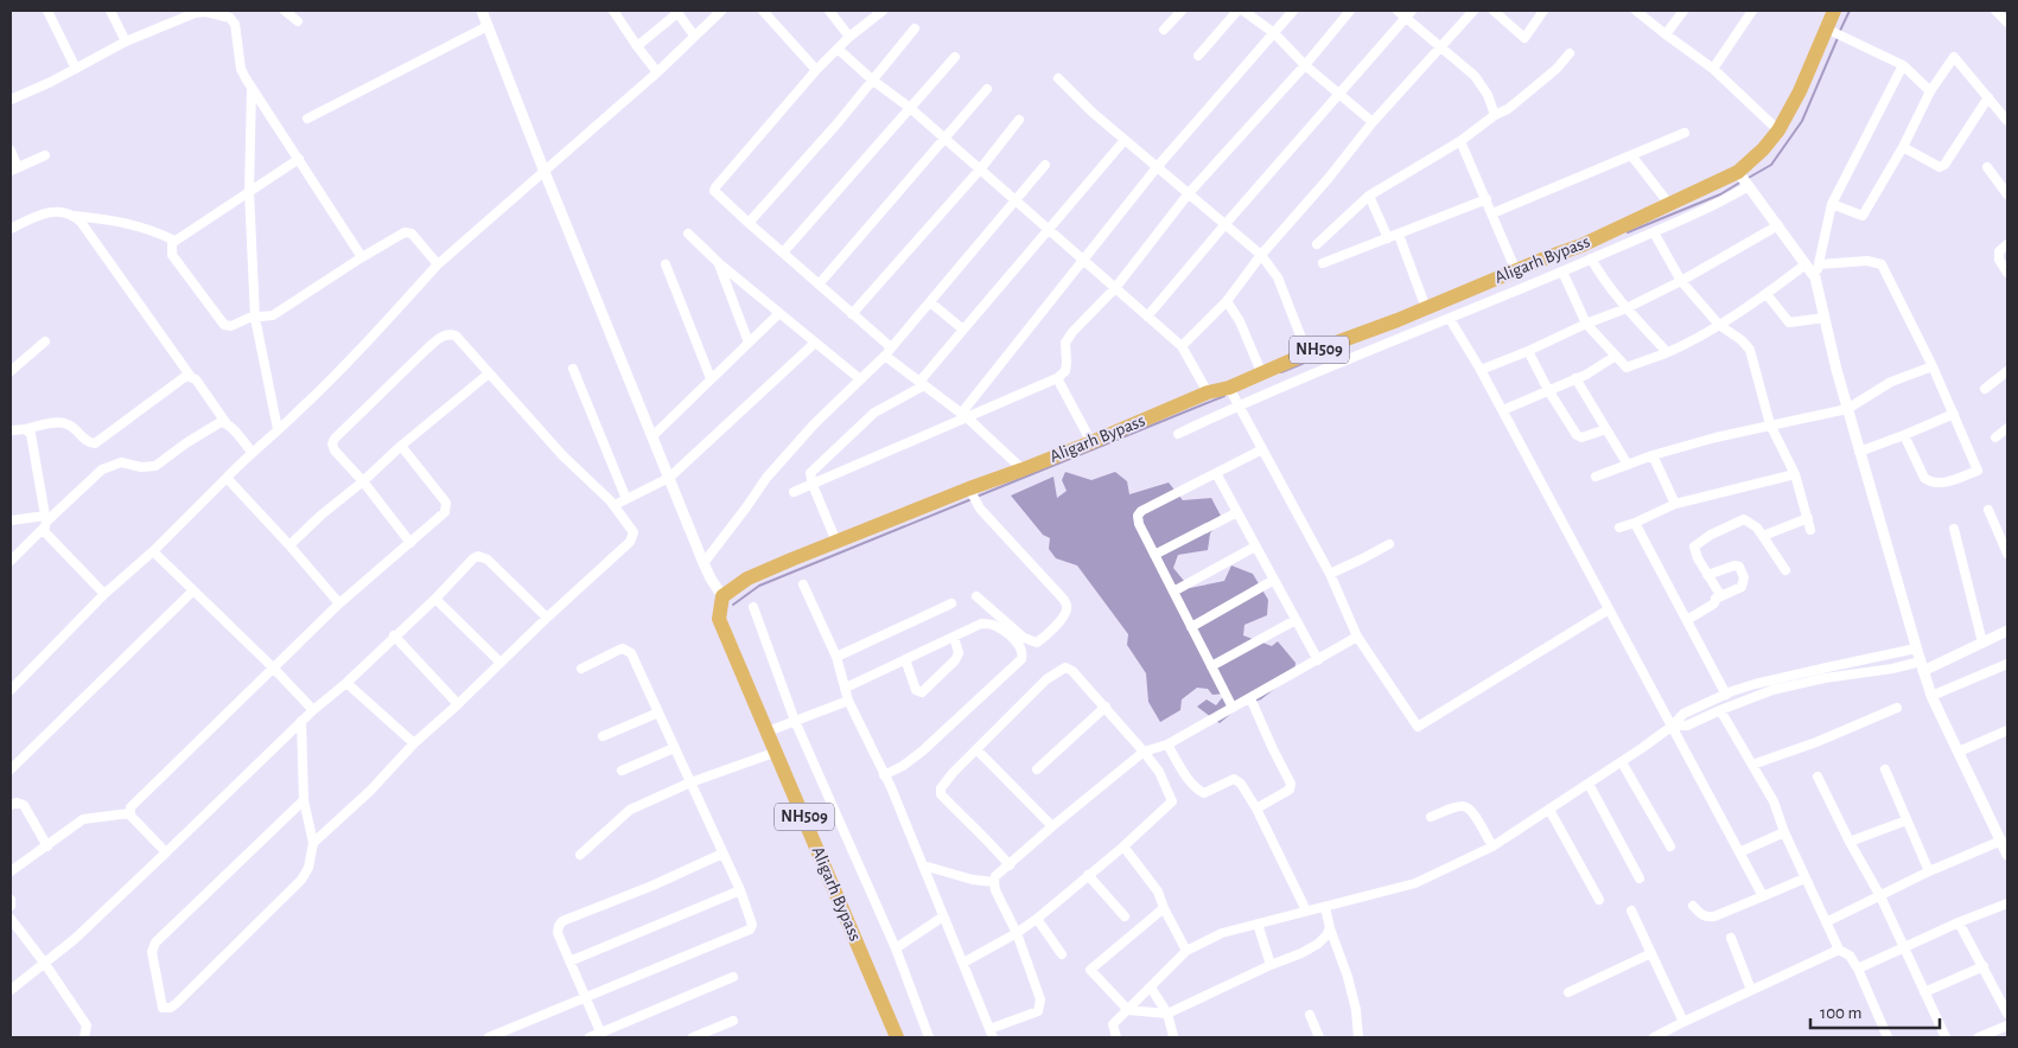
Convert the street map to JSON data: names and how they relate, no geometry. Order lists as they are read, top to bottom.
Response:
{
  "streets": {
    "highway": ["Aligarh Bypass", "NH509"]
  },
  "scale_bar": "100 m"
}
